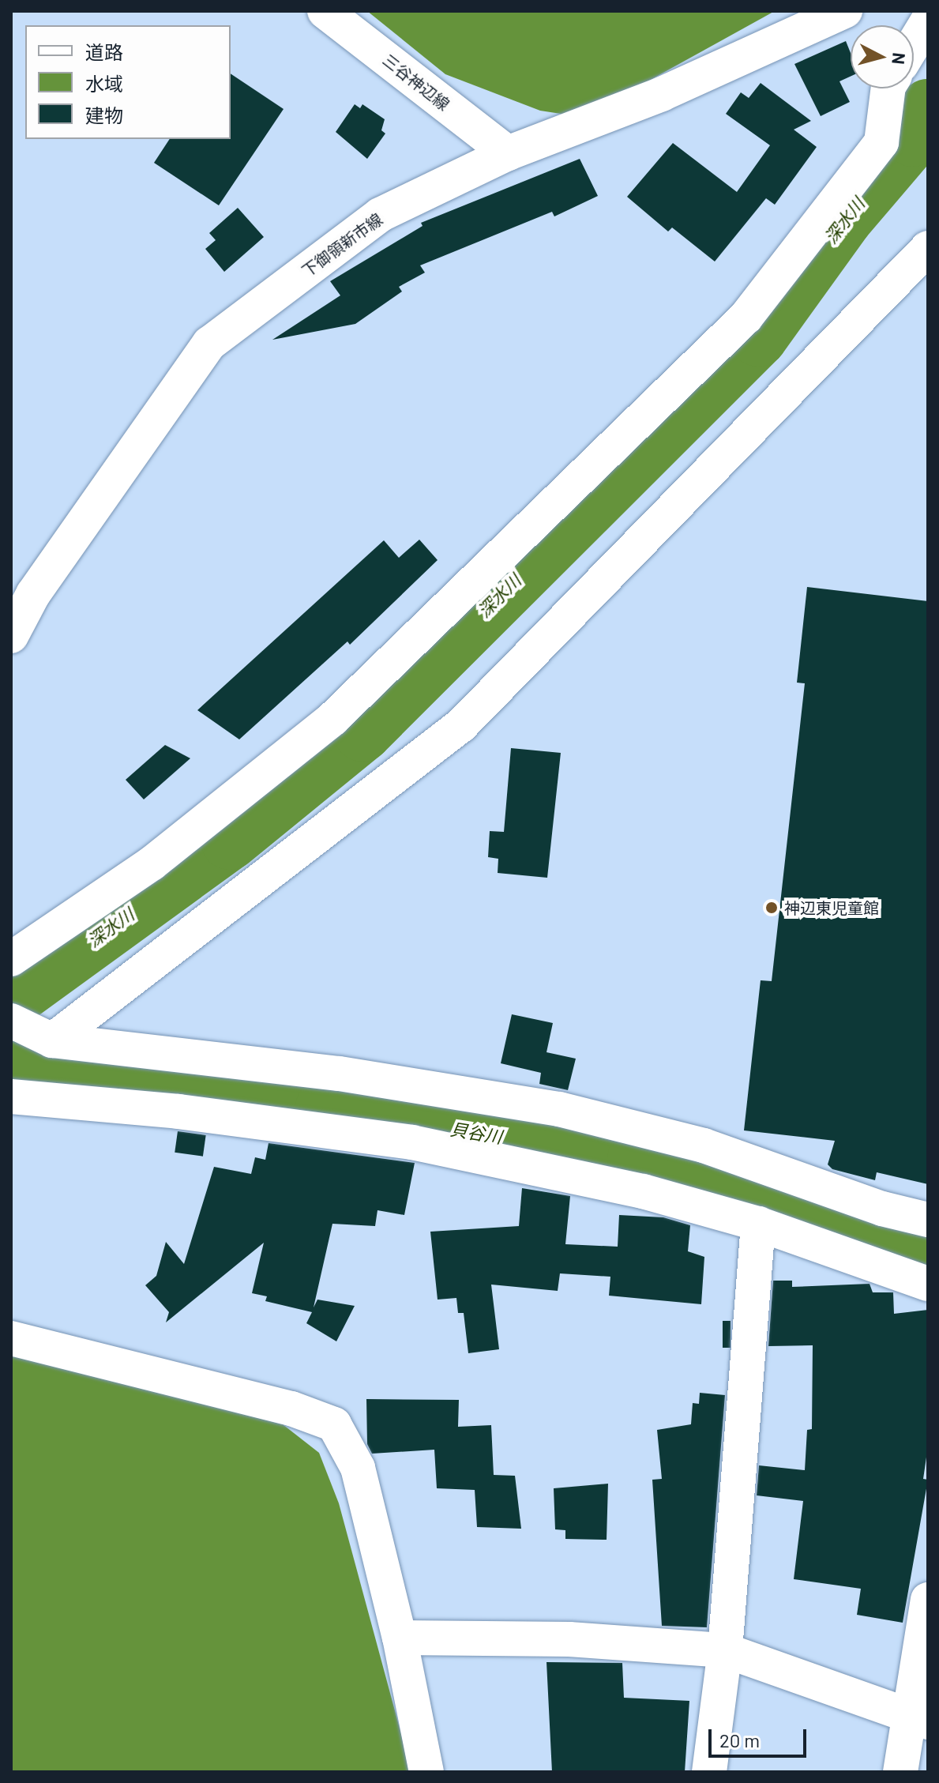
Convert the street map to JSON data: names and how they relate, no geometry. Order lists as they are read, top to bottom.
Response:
{
  "streets": {
    "street": ["三谷神辺線", "下御領新市線"]
  },
  "crossings": [
    ["三谷神辺線", "下御領新市線"]
  ],
  "water": ["深水川", "貝谷川"],
  "places": ["神辺東児童館"],
  "legend": ["道路", "水域", "建物"],
  "scale_bar": "20 m",
  "north": "right"
}
